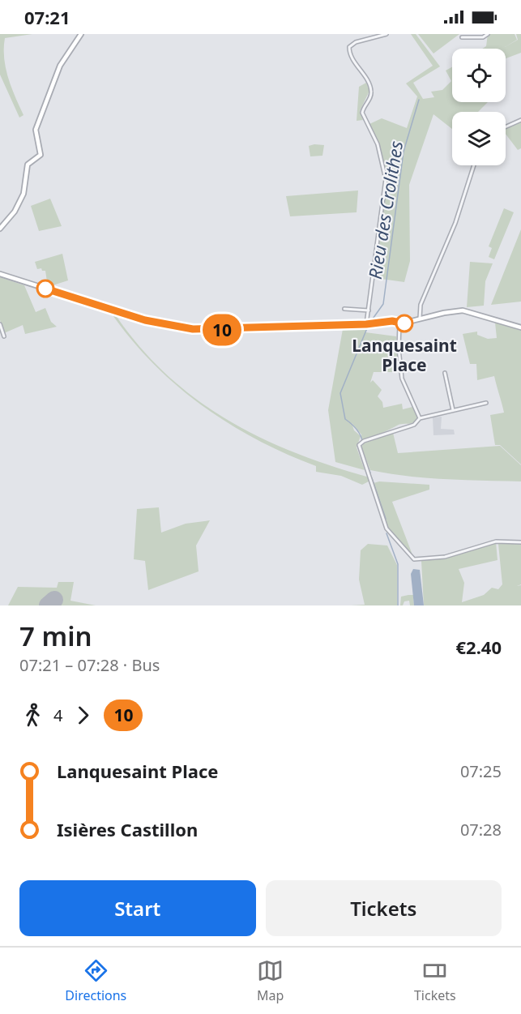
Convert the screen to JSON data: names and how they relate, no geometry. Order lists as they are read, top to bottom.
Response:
{
  "water": ["Rieu des Crolithes"],
  "places": ["Lanquesaint Place"],
  "lines": ["bus line 10"],
  "page": {
    "status": "07:21",
    "on_map": "10",
    "heading": ["7 min", "07:21 – 07:28 · Bus", "€2.40"],
    "legs": ["4", "10"],
    "list": [
      {
        "name": "Lanquesaint Place",
        "value": "07:25"
      },
      {
        "name": "Isières Castillon",
        "value": "07:28"
      }
    ],
    "buttons": ["Start", "Tickets"],
    "tabs": ["Directions", "Map", "Tickets"]
  }
}
